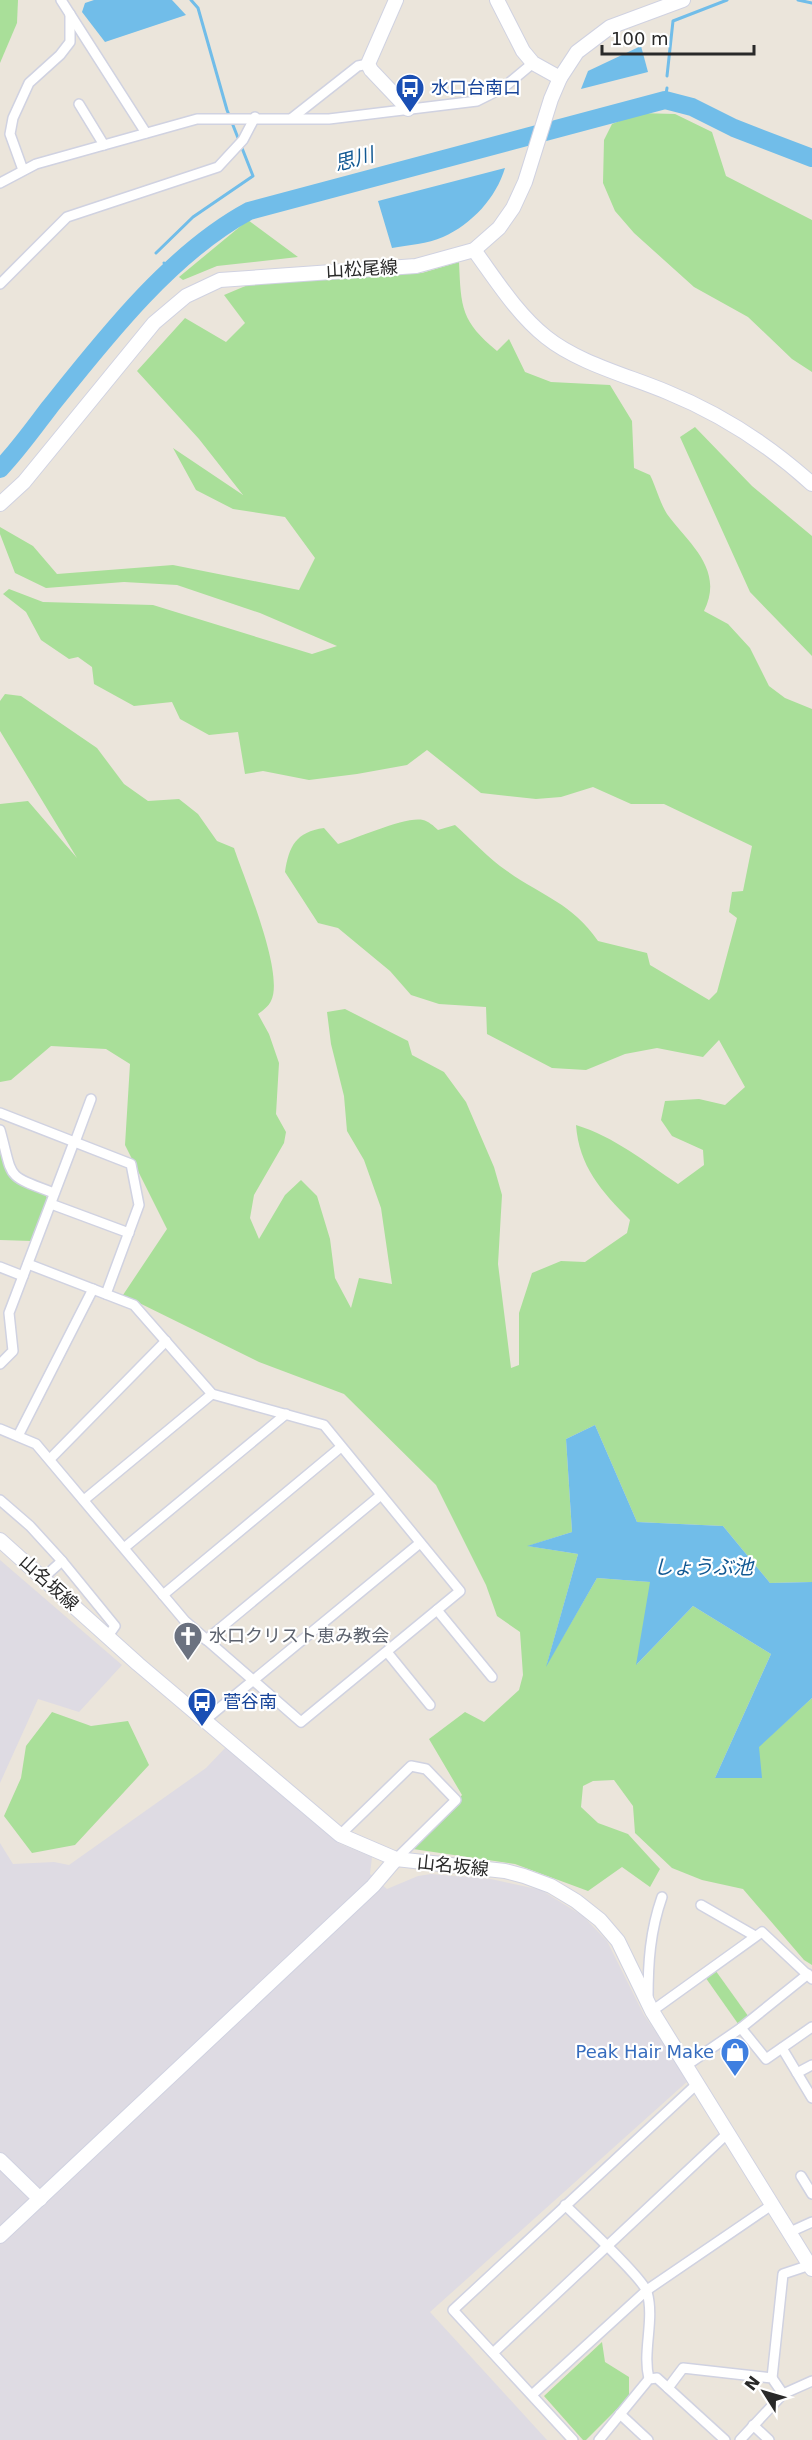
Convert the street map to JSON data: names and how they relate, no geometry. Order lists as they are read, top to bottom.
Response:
{
  "streets": {
    "main road": ["山松尾線", "山名坂線"]
  },
  "water": ["思川", "しょうぶ池"],
  "places": {
    "bus stop": ["水口台南口", "菅谷南"],
    "church": ["水口クリスト恵み教会"],
    "shop": ["Peak Hair Make"]
  },
  "scale_bar": "100 m",
  "north": "top left"
}
